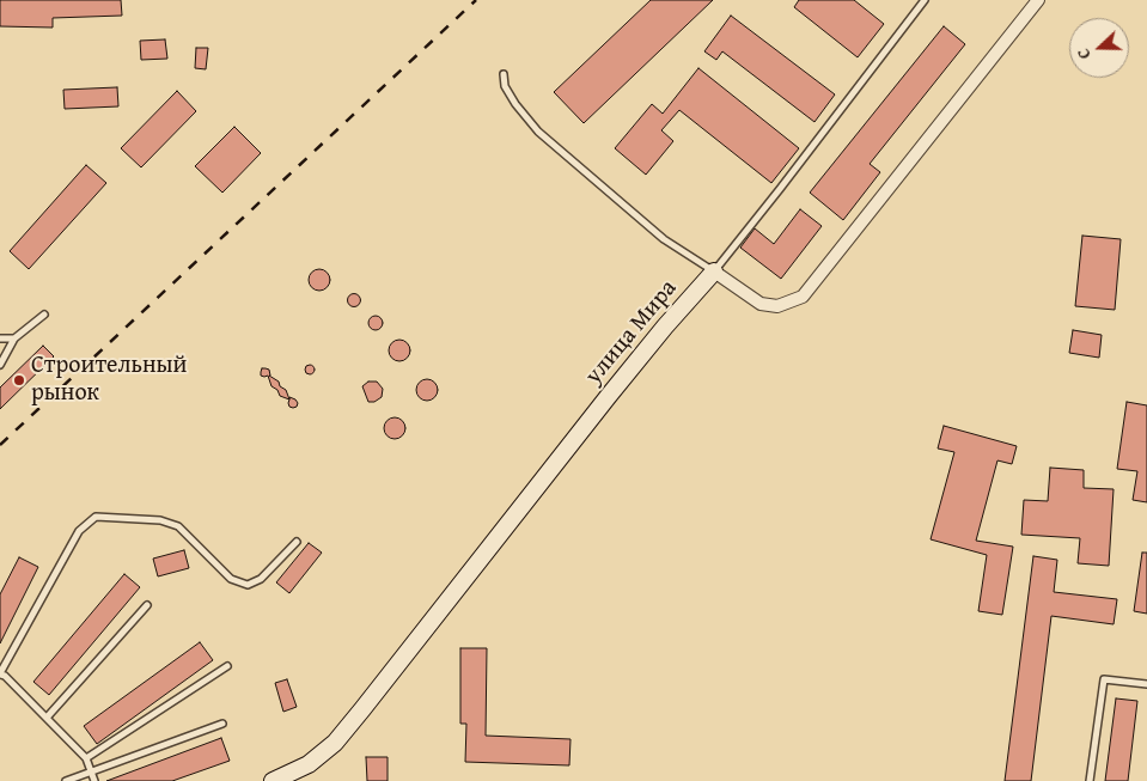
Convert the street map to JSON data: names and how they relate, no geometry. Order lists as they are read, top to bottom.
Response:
{
  "streets": {
    "street": ["улица Мира"]
  },
  "places": ["Строительный рынок"],
  "north": "left"
}
